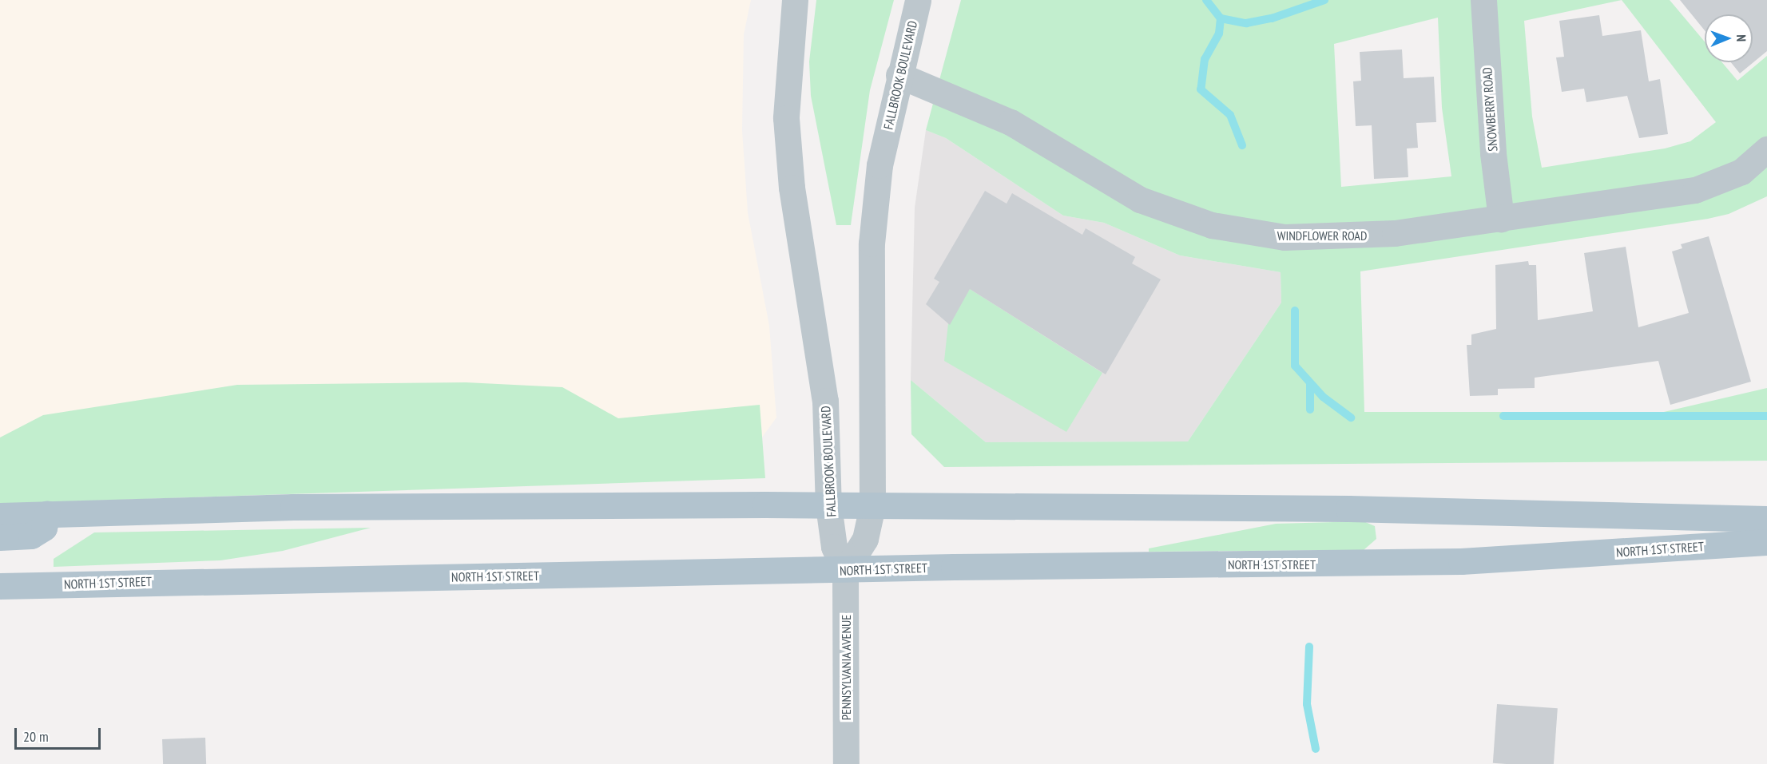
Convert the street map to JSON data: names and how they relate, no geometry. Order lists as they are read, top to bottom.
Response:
{
  "streets": {
    "main road": ["NORTH 1ST STREET"],
    "street": [
      "FALLBROOK BOULEVARD",
      "SNOWBERRY ROAD",
      "WINDFLOWER ROAD",
      "PENNSYLVANIA AVENUE"
    ]
  },
  "crossings": [
    ["FALLBROOK BOULEVARD", "WINDFLOWER ROAD"],
    ["FALLBROOK BOULEVARD", "NORTH 1ST STREET"],
    ["FALLBROOK BOULEVARD", "PENNSYLVANIA AVENUE"],
    ["SNOWBERRY ROAD", "WINDFLOWER ROAD"],
    ["NORTH 1ST STREET", "PENNSYLVANIA AVENUE"]
  ],
  "scale_bar": "20 m",
  "north": "right"
}
